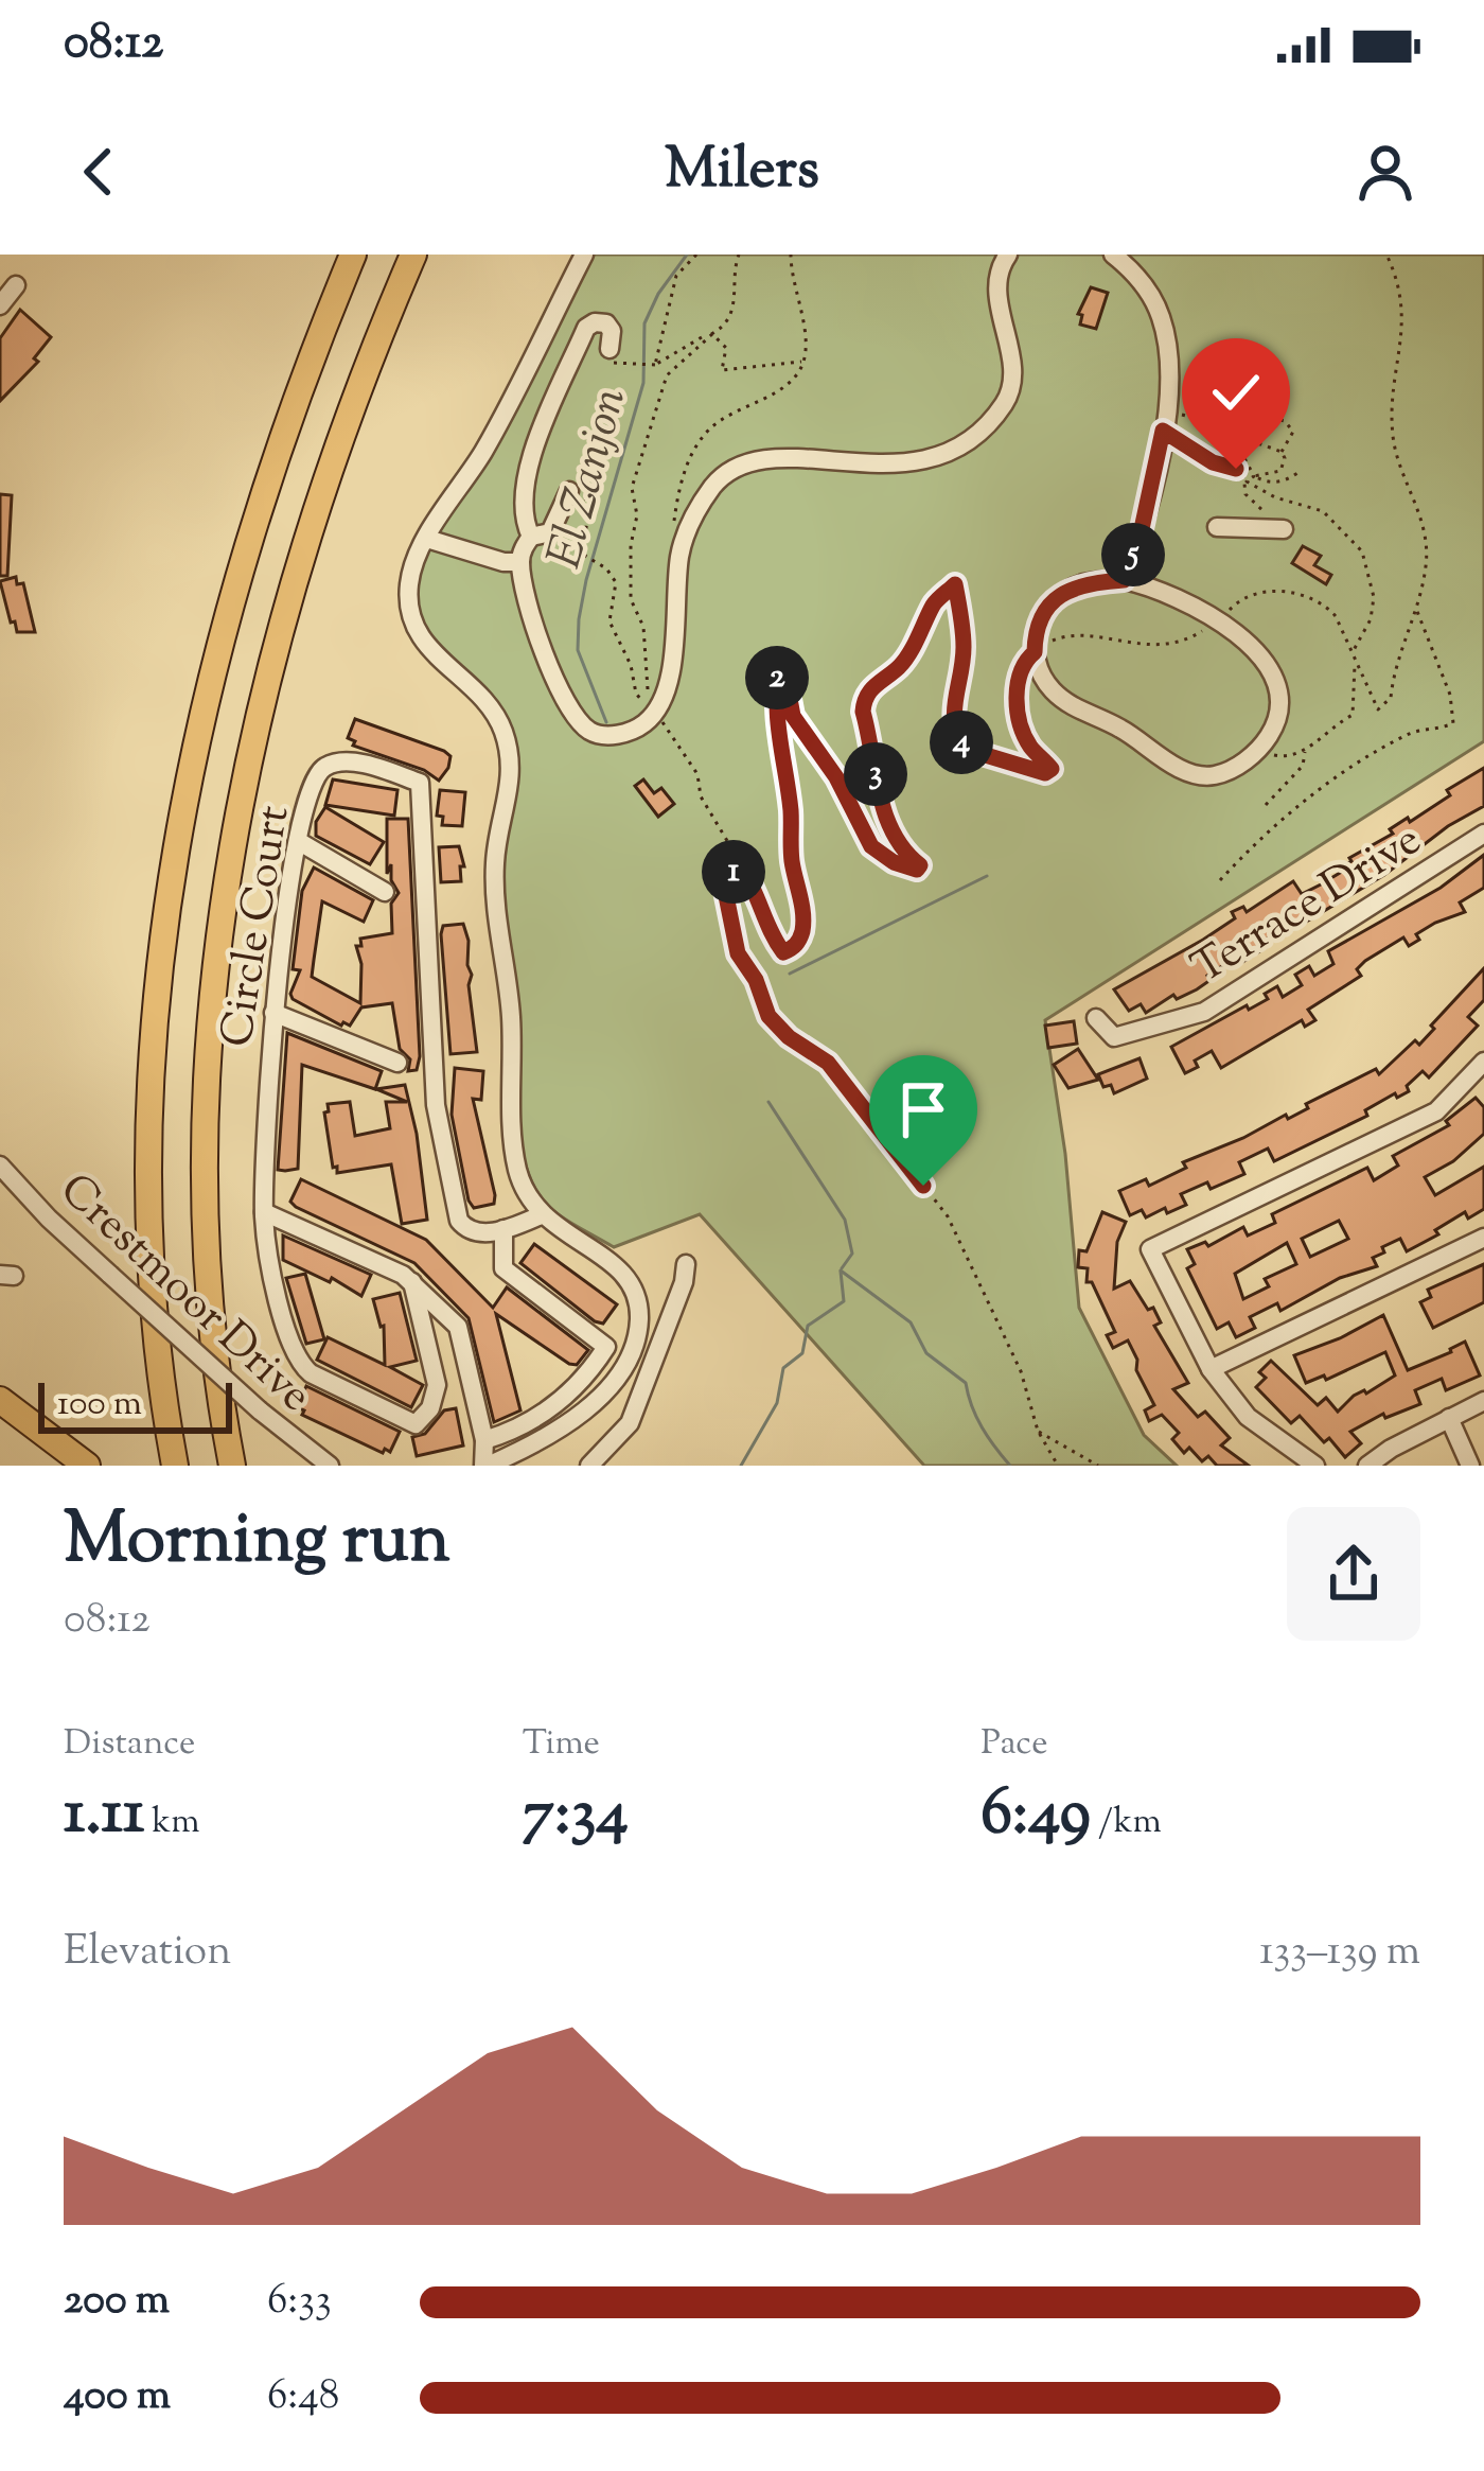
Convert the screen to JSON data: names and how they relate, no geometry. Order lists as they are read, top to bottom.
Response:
{
  "streets": {
    "street": ["Terrace Drive", "Circle Court", "Crestmoor Drive"]
  },
  "water": ["El Zanjon"],
  "scale_bar": "100 m",
  "page": {
    "status": "08:12",
    "header": "Milers",
    "pins": [
      "5",
      "2",
      "4",
      "3",
      "1"
    ],
    "scale": "100 m",
    "heading": ["Morning run", "08:12"],
    "stats": [
      ["Distance", "1.11 km"],
      ["Time", "7:34"],
      ["Pace", "6:49 /km"]
    ],
    "chart": ["Elevation", "133–139 m"],
    "list": [
      {
        "name": "200 m",
        "note": "6:33"
      },
      {
        "name": "400 m",
        "note": "6:48"
      }
    ]
  }
}
